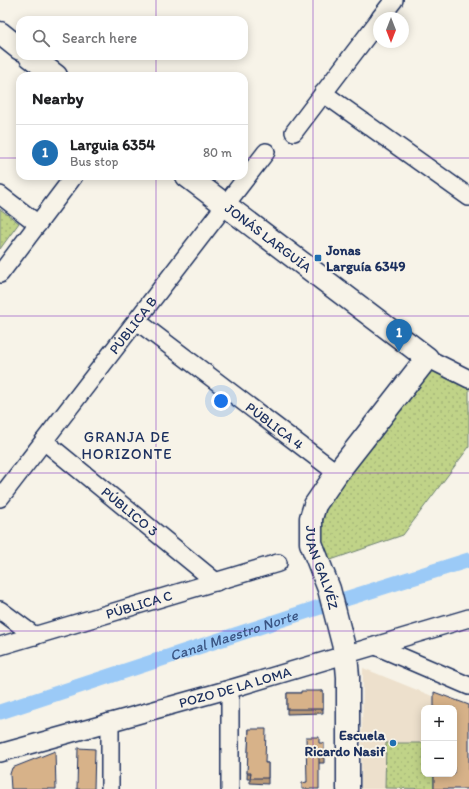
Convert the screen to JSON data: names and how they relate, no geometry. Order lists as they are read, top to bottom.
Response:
{
  "streets": {
    "main road": ["JONÁS LARGUÍA", "JUAN GALVÉZ"],
    "street": [
      "PÚBLICA B",
      "PÚBLICA 4",
      "PÚBLICO 3",
      "PÚBLICA C",
      "POZO DE LA LOMA"
    ]
  },
  "crossings": [
    ["JONÁS LARGUÍA", "PÚBLICA B"],
    ["JONÁS LARGUÍA", "JUAN GALVÉZ"],
    ["PÚBLICA B", "PÚBLICA 4"],
    ["PÚBLICA B", "PÚBLICO 3"],
    ["PÚBLICA 4", "JUAN GALVÉZ"],
    ["PÚBLICO 3", "PÚBLICA C"],
    ["JUAN GALVÉZ", "POZO DE LA LOMA"]
  ],
  "districts": ["GRANJA DE HORIZONTE"],
  "water": ["Canal Maestro Norte"],
  "places": {
    "transit": ["Jonas Larguía 6349"],
    "other": ["Escuela Ricardo Nasif"]
  },
  "north": "bottom",
  "page": {
    "search": "Search here",
    "heading": "Nearby",
    "list": [
      {
        "mark": "1",
        "name": "Larguia 6354",
        "note": "Bus stop",
        "value": "80 m"
      }
    ],
    "pins": "1",
    "map_buttons": ["+", "−"]
  }
}
